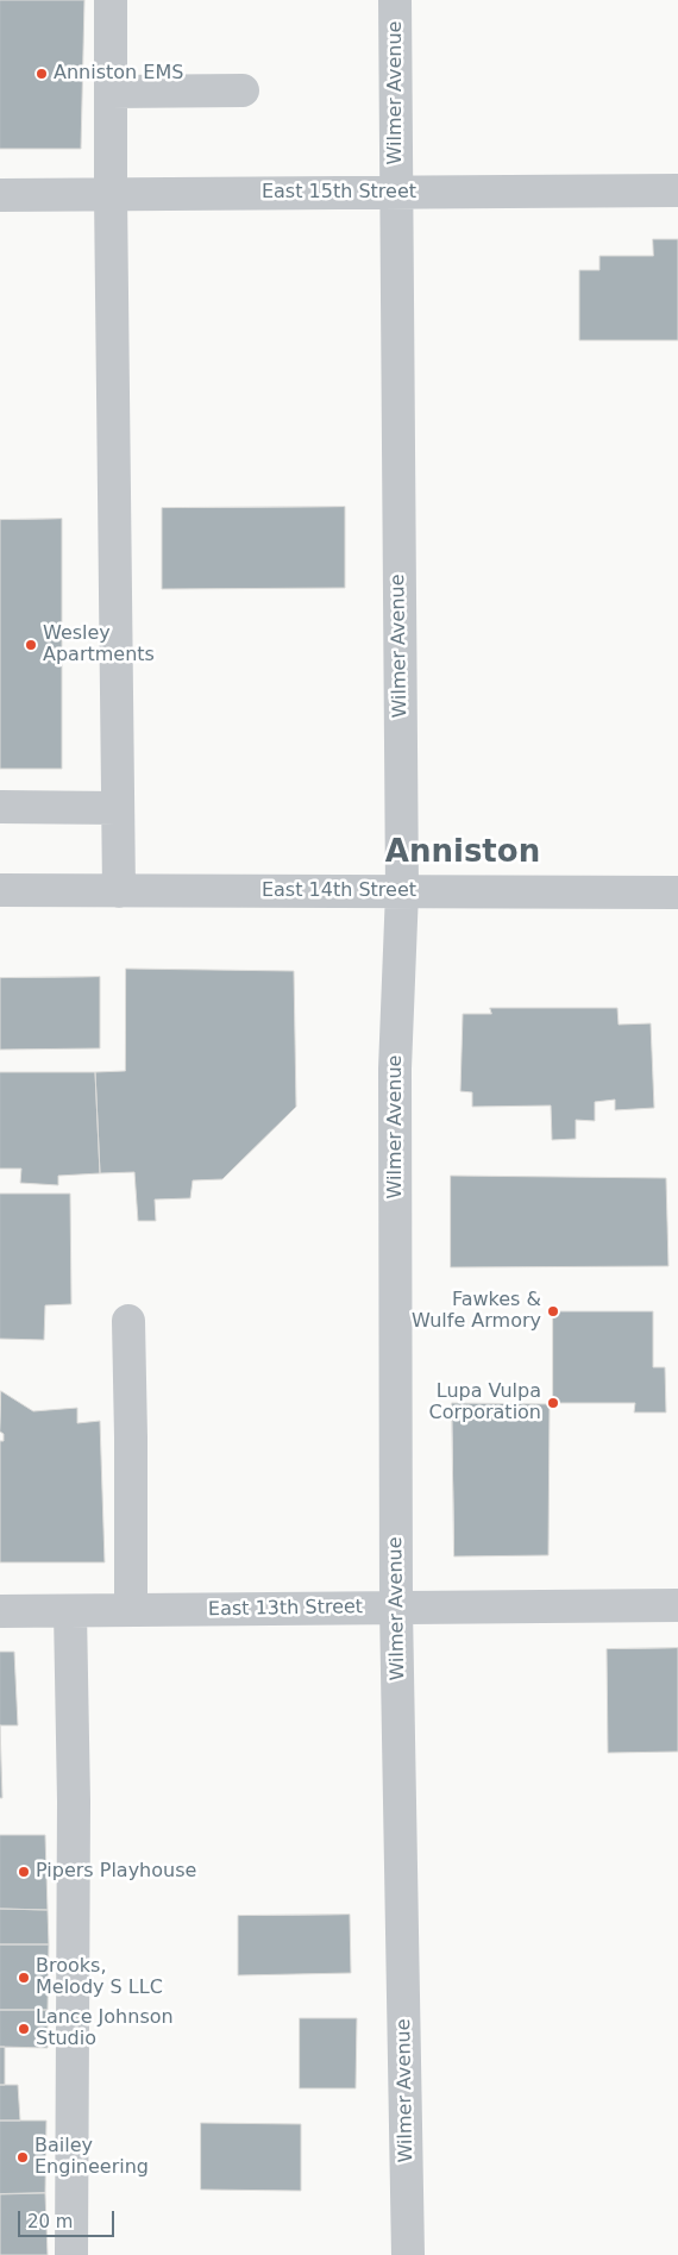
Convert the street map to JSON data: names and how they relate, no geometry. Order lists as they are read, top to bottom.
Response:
{
  "streets": {
    "street": [
      "Wilmer Avenue",
      "East 15th Street",
      "East 14th Street",
      "East 13th Street"
    ]
  },
  "crossings": [
    ["Wilmer Avenue", "East 15th Street"],
    ["Wilmer Avenue", "East 14th Street"],
    ["Wilmer Avenue", "East 13th Street"]
  ],
  "districts": ["Anniston"],
  "places": [
    "Anniston EMS",
    "Wesley Apartments",
    "Fawkes & Wulfe Armory",
    "Lupa Vulpa Corporation",
    "Pipers Playhouse",
    "Brooks, Melody S LLC",
    "Lance Johnson Studio",
    "Bailey Engineering"
  ],
  "scale_bar": "20 m"
}
